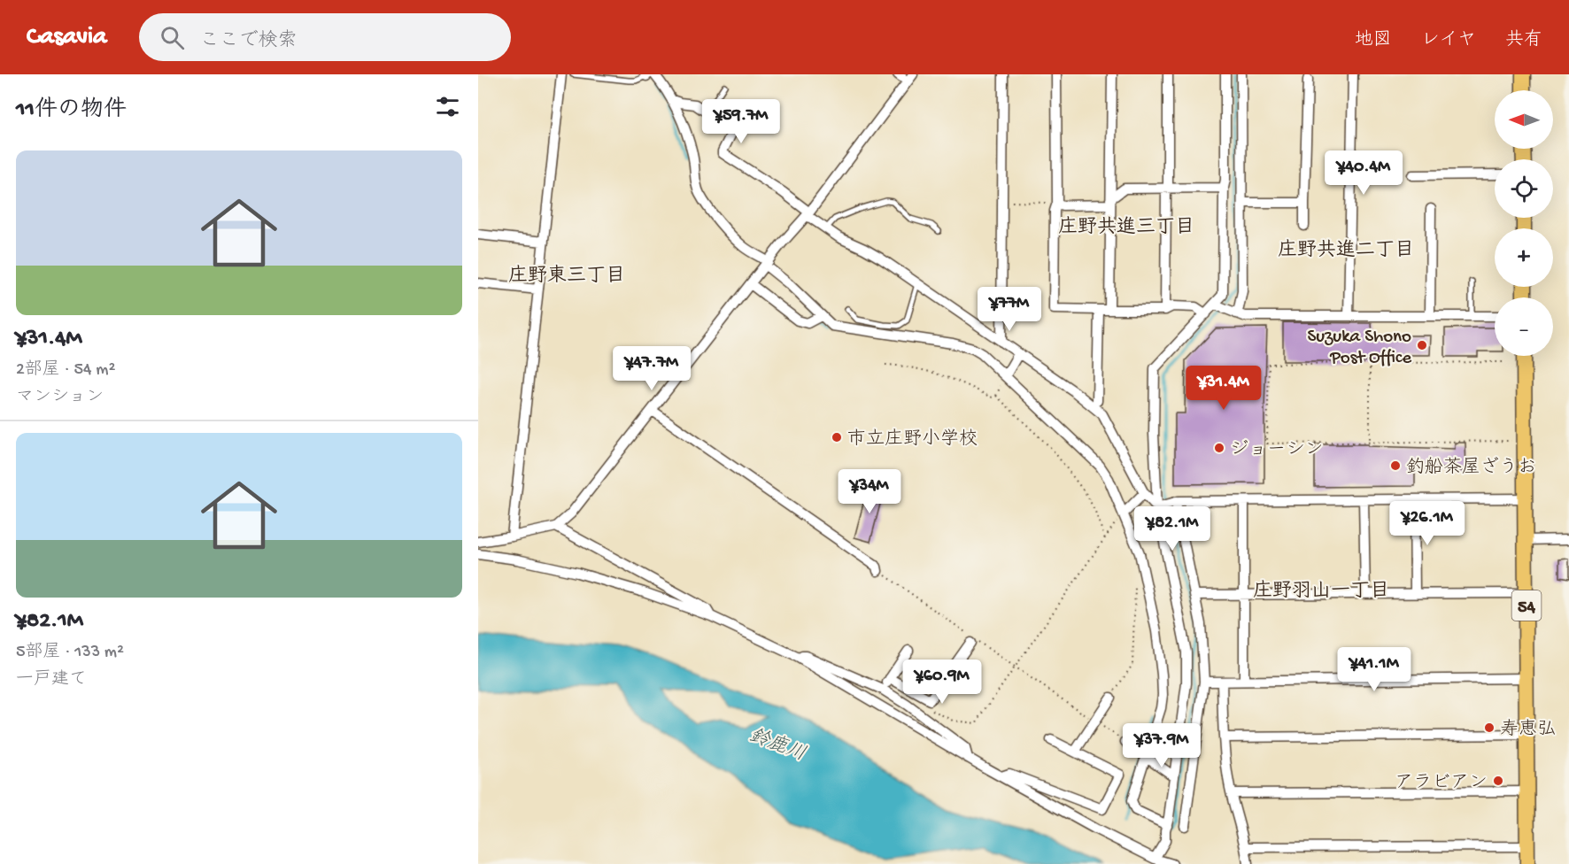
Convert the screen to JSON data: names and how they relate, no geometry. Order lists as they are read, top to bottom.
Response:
{
  "streets": {
    "main road": ["54"]
  },
  "districts": [
    "庄野共進三丁目",
    "庄野共進二丁目",
    "庄野東三丁目",
    "庄野羽山一丁目"
  ],
  "water": ["鈴鹿川"],
  "places": [
    "Suzuka Shono Post Office",
    "市立庄野小学校",
    "ジョーシン",
    "釣船茶屋ざうお",
    "寿恵弘",
    "アラビアン"
  ],
  "north": "left",
  "page": {
    "header": "Casavia",
    "search": "ここで検索",
    "nav": ["地図", "レイヤ", "共有"],
    "heading": "11件の物件",
    "map_buttons": ["+", "−"],
    "price": [
      "¥59.7M",
      "¥40.4M",
      "¥77M",
      "¥47.7M",
      "¥31.4M",
      "¥34M",
      "¥26.1M",
      "¥82.1M",
      "¥41.1M",
      "¥60.9M",
      "¥37.9M"
    ],
    "list": [
      {
        "name": "¥31.4M",
        "note": "2部屋 · 54 m² · マンション"
      },
      {
        "name": "¥82.1M",
        "note": "5部屋 · 133 m² · 一戸建て"
      }
    ]
  }
}
